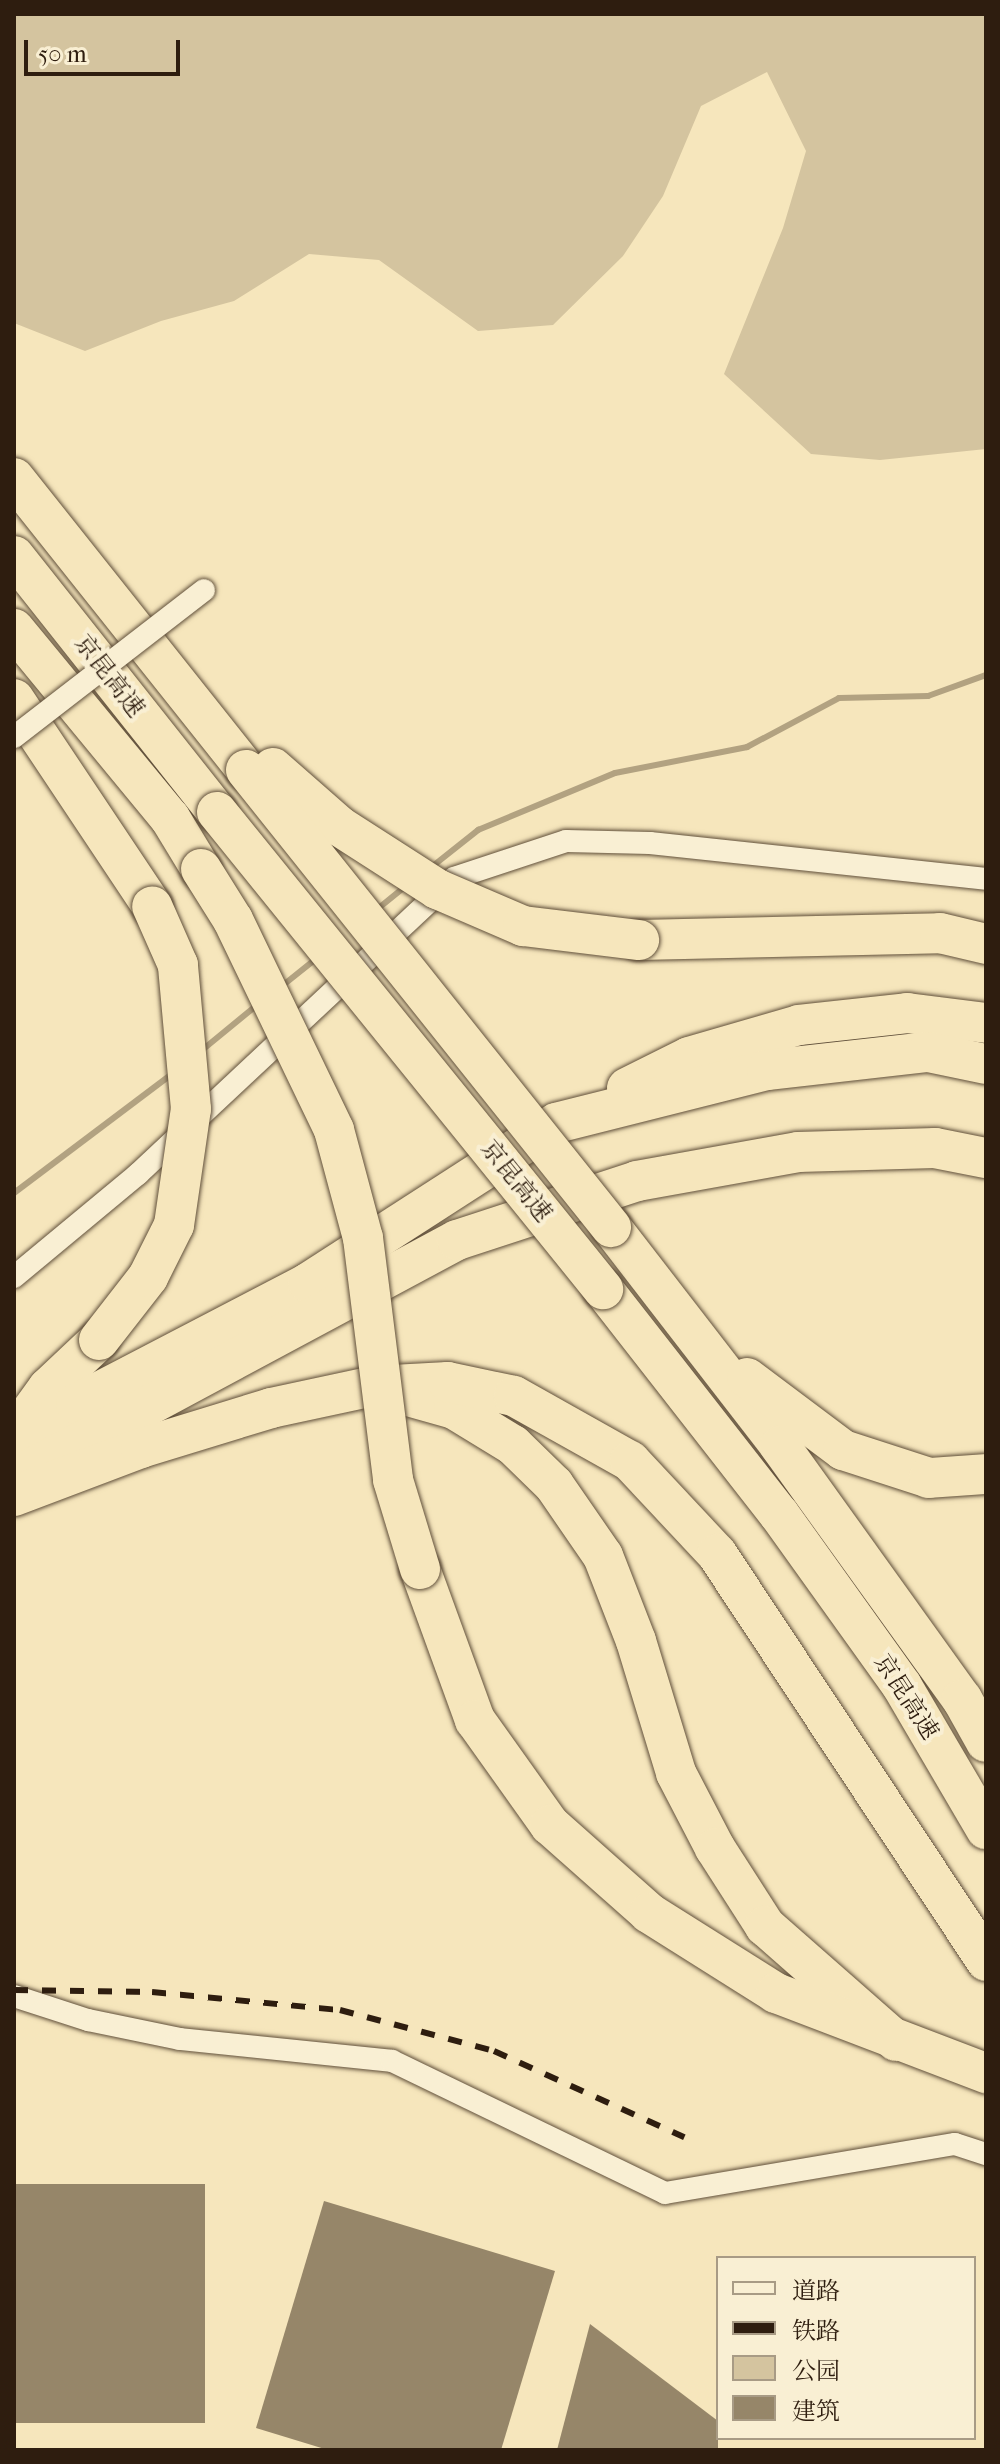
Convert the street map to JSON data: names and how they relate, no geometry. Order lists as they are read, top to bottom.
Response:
{
  "streets": {
    "highway": ["京昆高速"]
  },
  "legend": [
    "道路",
    "铁路",
    "公园",
    "建筑"
  ],
  "scale_bar": "50 m"
}
